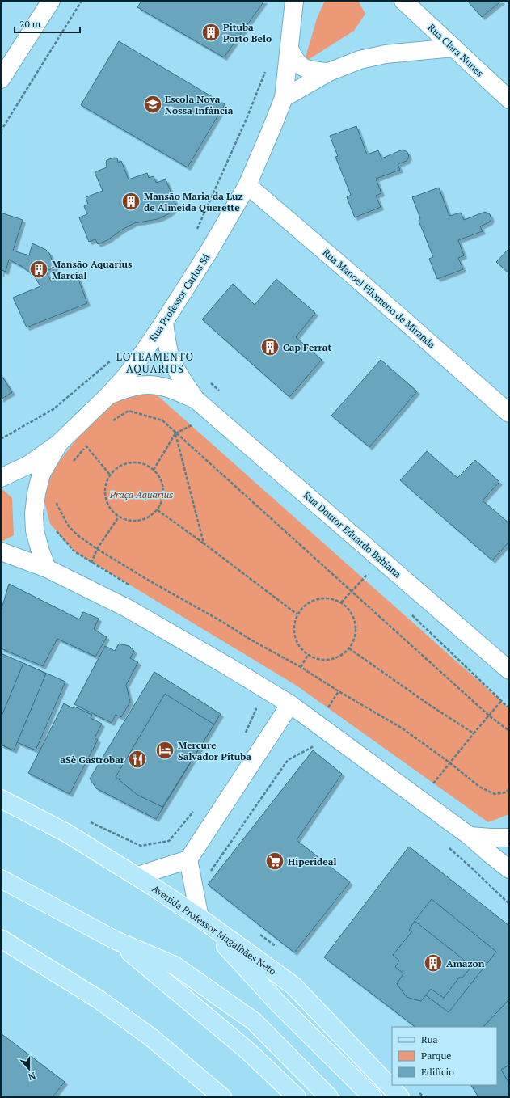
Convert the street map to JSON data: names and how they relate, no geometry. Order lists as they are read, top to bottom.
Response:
{
  "streets": {
    "main road": ["Avenida Professor Magalhães Neto"],
    "street": [
      "Rua Clara Nunes",
      "Rua Professor Carlos Sá",
      "Rua Manoel Filomeno de Miranda",
      "Rua Doutor Eduardo Bahiana"
    ]
  },
  "crossings": [
    ["Rua Professor Carlos Sá", "Rua Manoel Filomeno de Miranda"],
    ["Rua Professor Carlos Sá", "Rua Doutor Eduardo Bahiana"]
  ],
  "districts": ["LOTEAMENTO AQUARIUS"],
  "parks": ["Praça Aquarius"],
  "places": {
    "building": [
      "Pituba Porto Belo",
      "Mansão Maria da Luz de Almeida Querette",
      "Mansão Aquarius Marcial",
      "Cap Ferrat",
      "Amazon"
    ],
    "school or university": ["Escola Nova Nossa Infância"],
    "hotel": ["Mercure Salvador Pituba"],
    "restaurant": ["aSè Gastrobar"],
    "supermarket": ["Hiperideal"]
  },
  "legend": ["Rua", "Parque", "Edifício"],
  "scale_bar": "20 m",
  "north": "bottom"
}
